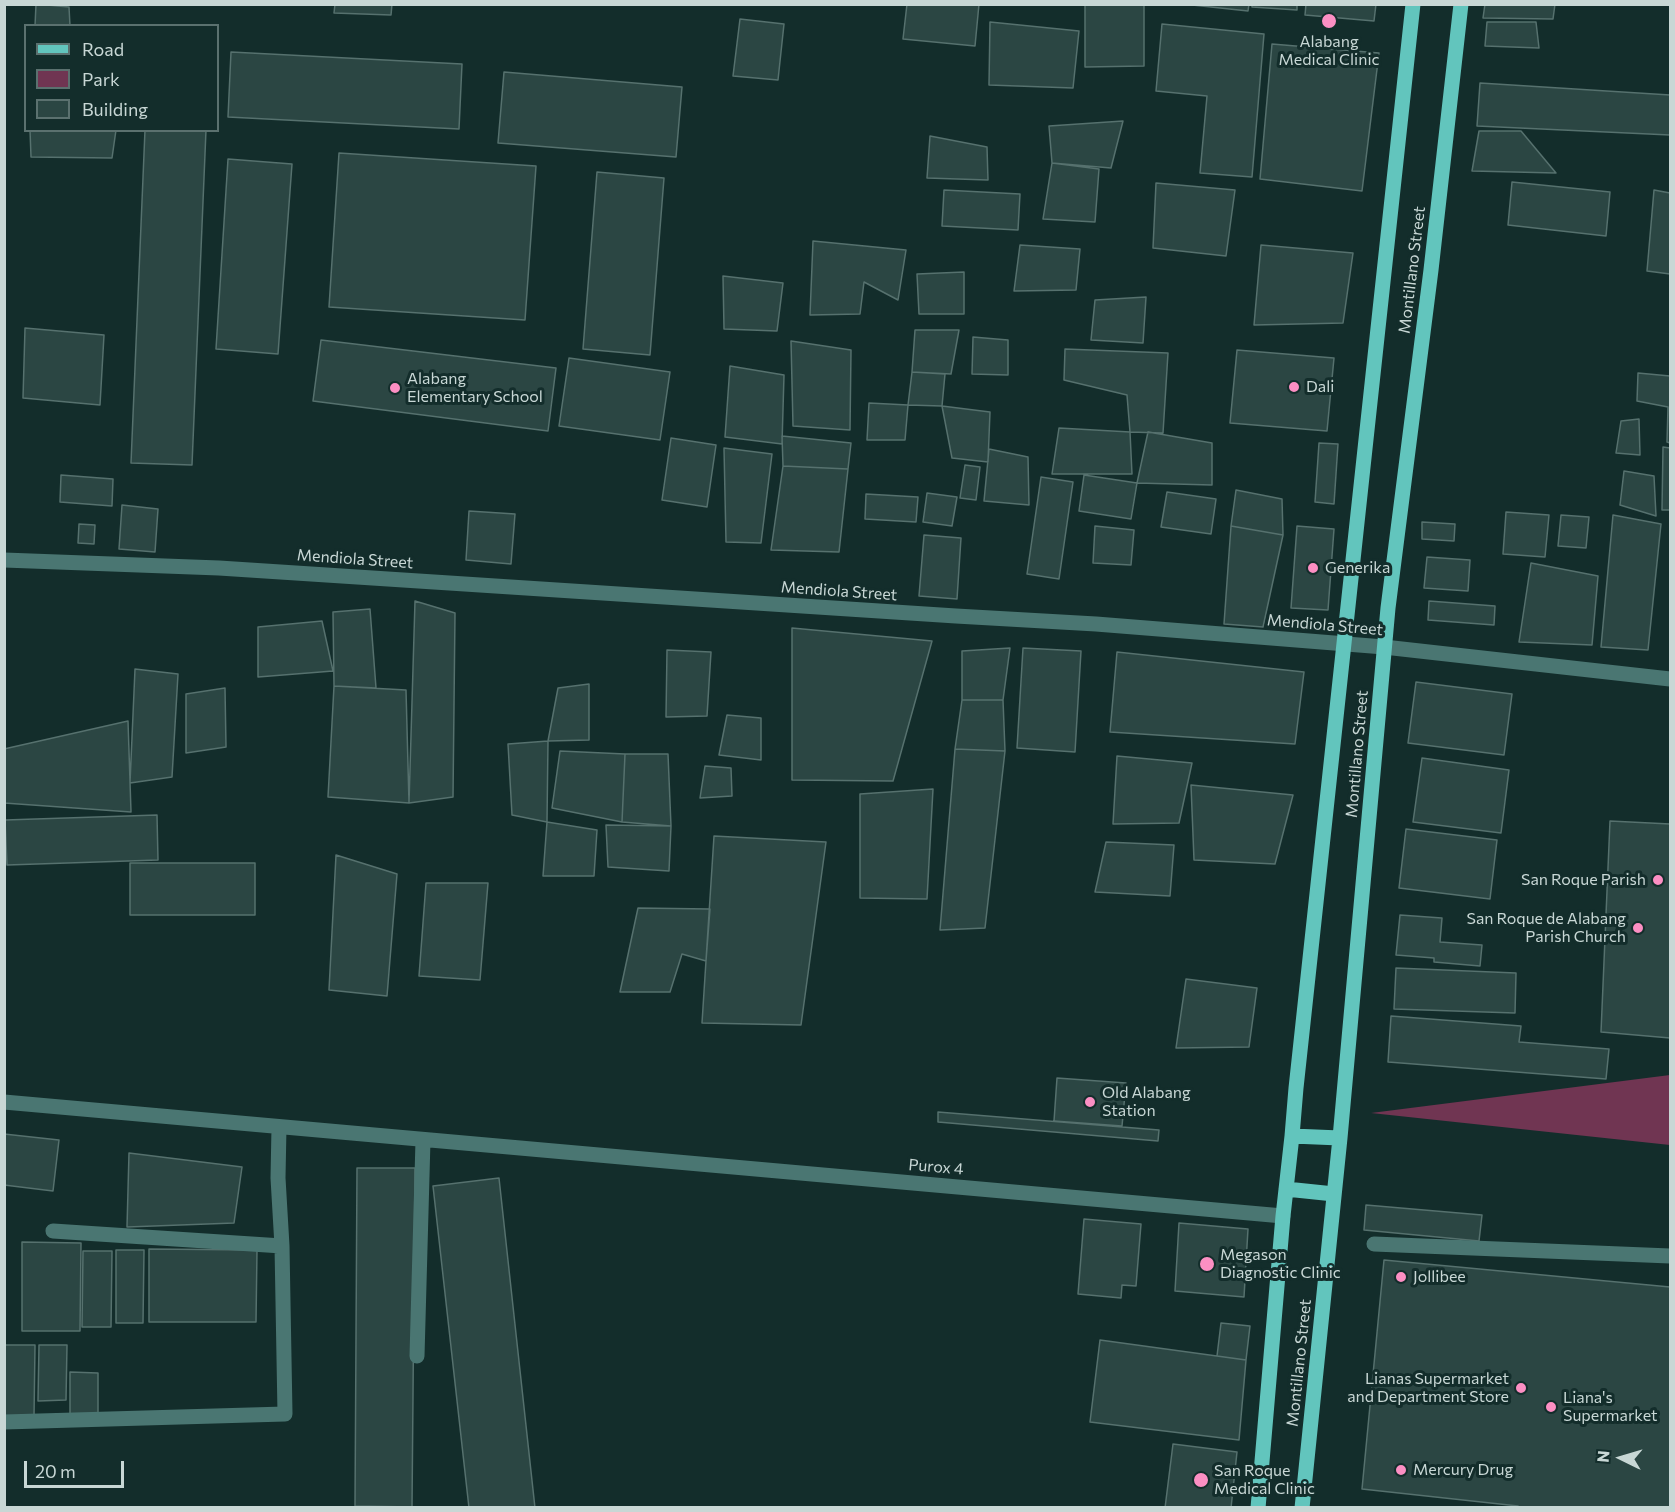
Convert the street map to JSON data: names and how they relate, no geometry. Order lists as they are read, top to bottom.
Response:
{
  "streets": {
    "main road": ["Montillano Street"],
    "street": ["Mendiola Street", "Purox 4"]
  },
  "crossings": [
    ["Montillano Street", "Mendiola Street"],
    ["Montillano Street", "Purox 4"]
  ],
  "places": [
    "Alabang Medical Clinic",
    "Dali",
    "Alabang Elementary School",
    "Generika",
    "San Roque Parish",
    "San Roque de Alabang Parish Church",
    "Old Alabang Station",
    "Megason Diagnostic Clinic",
    "Jollibee",
    "Lianas Supermarket and Department Store",
    "Liana's Supermarket",
    "Mercury Drug",
    "San Roque Medical Clinic"
  ],
  "legend": ["Road", "Park", "Building"],
  "scale_bar": "20 m",
  "north": "left"
}
